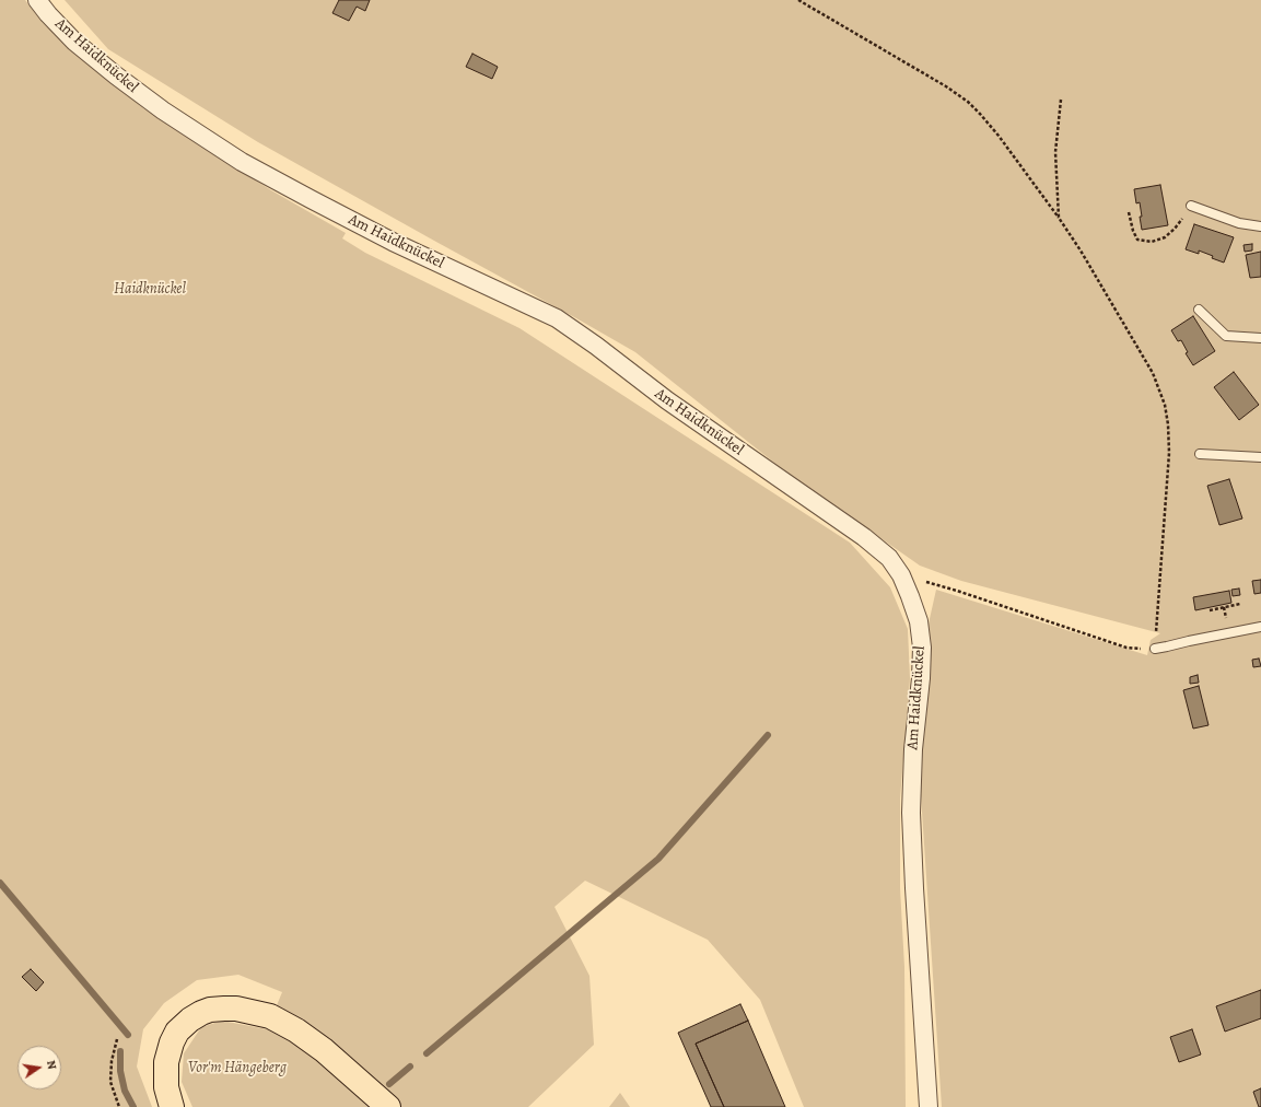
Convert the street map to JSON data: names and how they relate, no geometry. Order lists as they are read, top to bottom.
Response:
{
  "streets": {
    "street": ["Am Haidknückel"]
  },
  "parks": ["Haidknückel", "Vor'm Hängeberg"],
  "north": "right"
}
